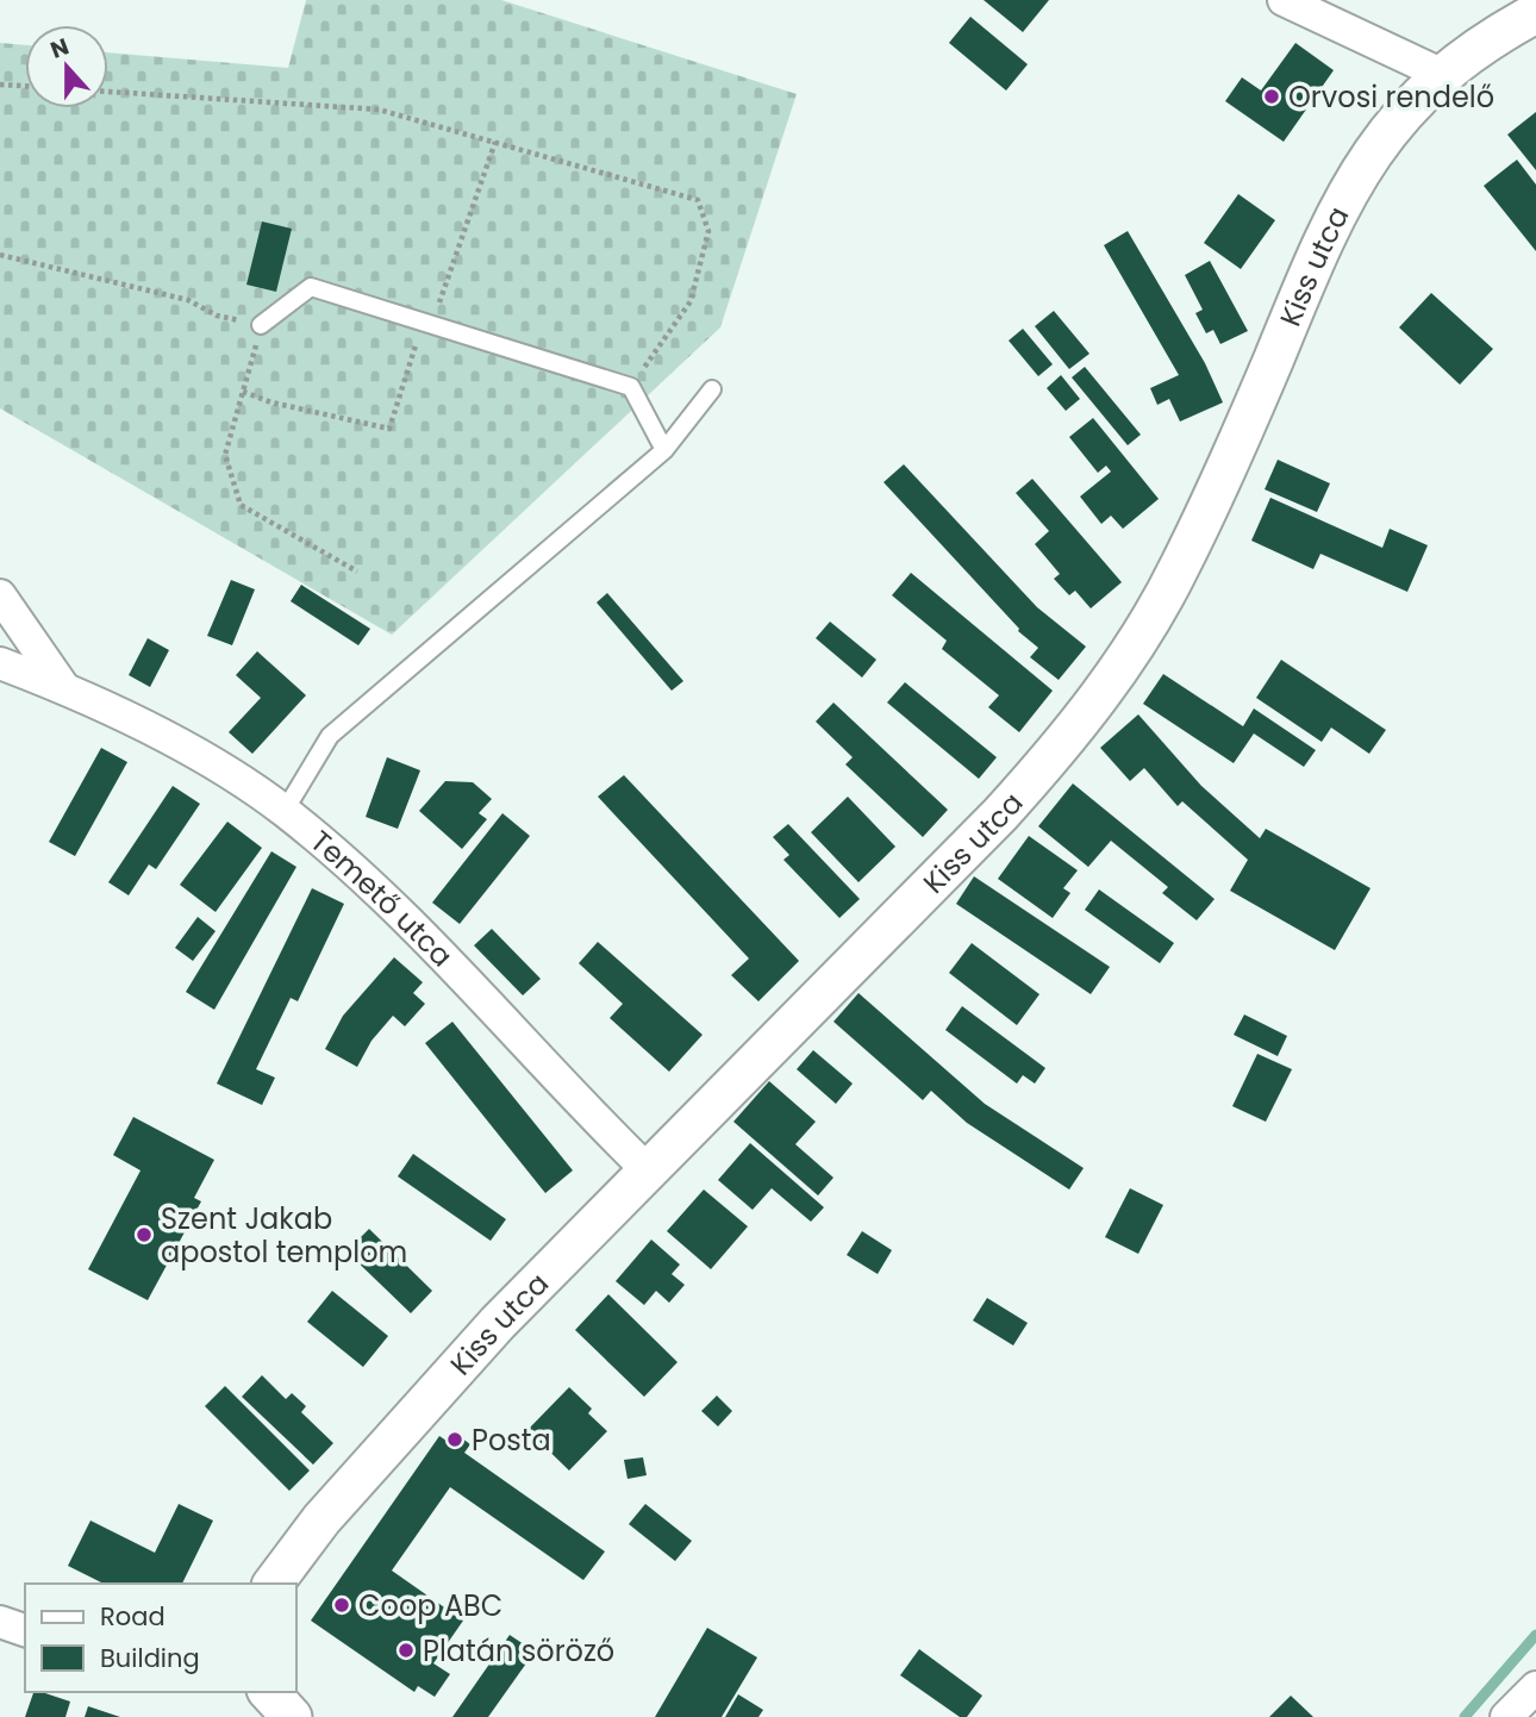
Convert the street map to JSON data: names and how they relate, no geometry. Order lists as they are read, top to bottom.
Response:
{
  "streets": {
    "street": ["Kiss utca", "Temető utca"]
  },
  "crossings": [
    ["Kiss utca", "Temető utca"]
  ],
  "places": [
    "Orvosi rendelő",
    "Szent Jakab apostol templom",
    "Posta",
    "Coop ABC",
    "Platán söröző"
  ],
  "legend": ["Road", "Building"],
  "north": "top"
}
